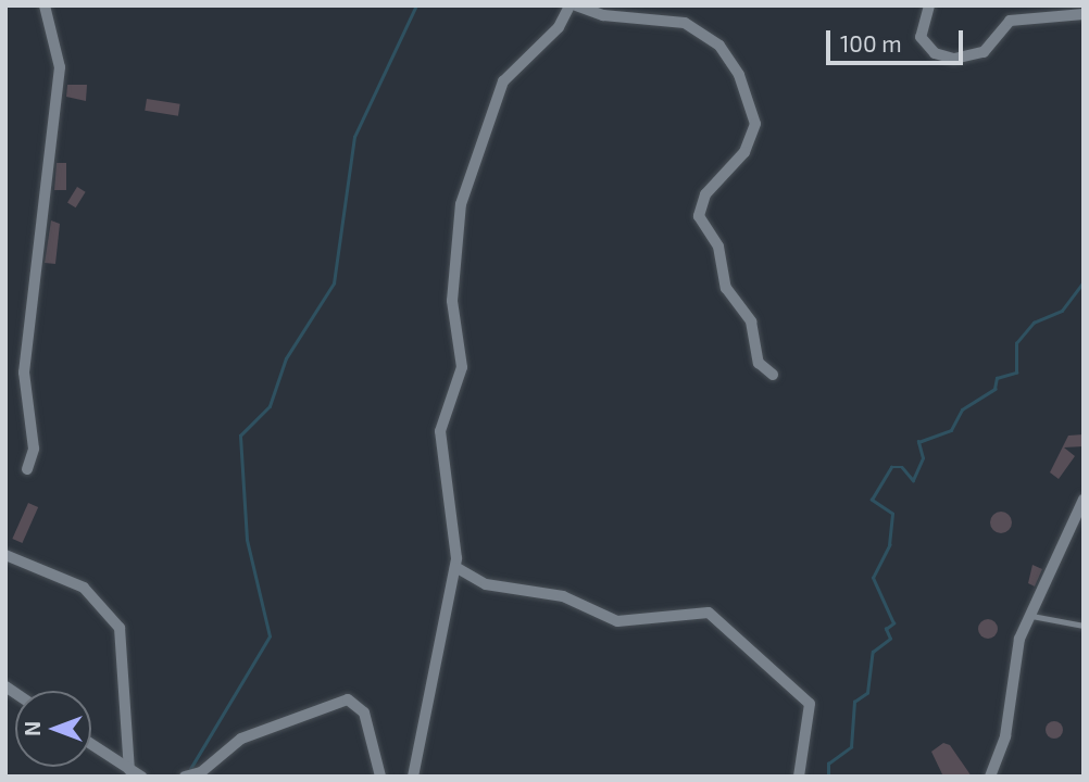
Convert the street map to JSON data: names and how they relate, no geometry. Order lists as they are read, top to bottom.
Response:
{
  "scale_bar": "100 m",
  "north": "left"
}
